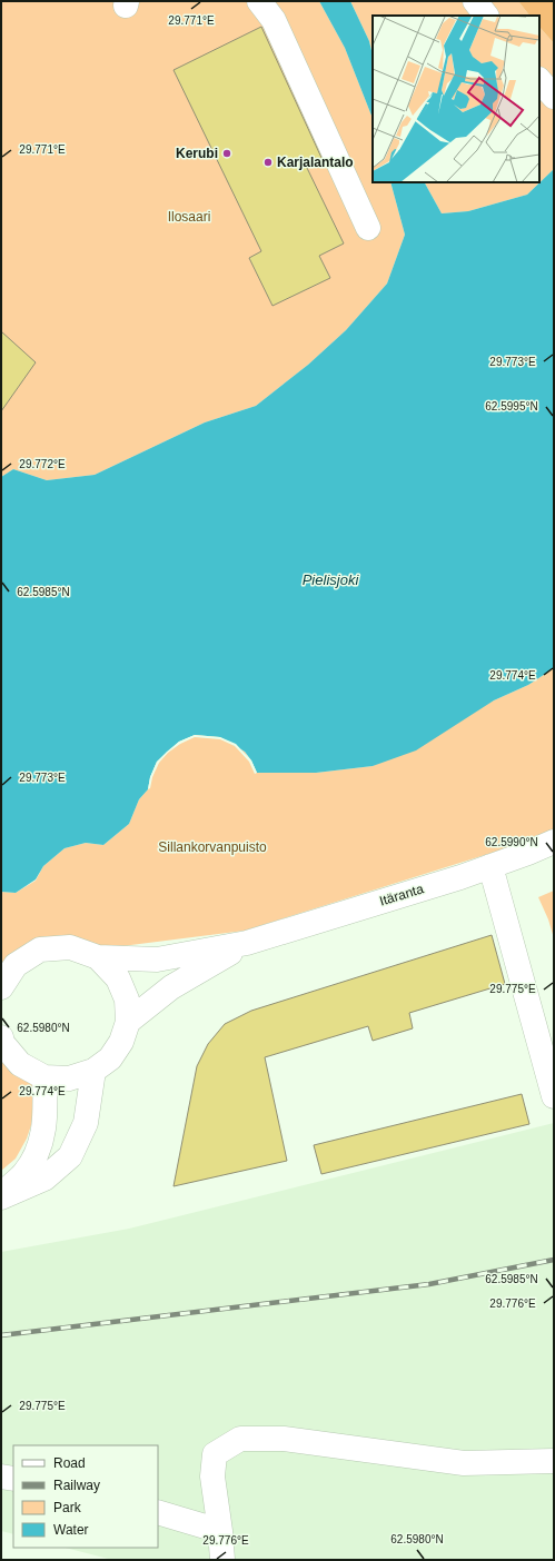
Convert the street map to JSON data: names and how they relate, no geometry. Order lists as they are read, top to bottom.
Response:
{
  "streets": {
    "street": ["Itäranta"]
  },
  "water": ["Pielisjoki"],
  "parks": ["Ilosaari", "Sillankorvanpuisto"],
  "places": ["Kerubi", "Karjalantalo"],
  "legend": [
    "Road",
    "Railway",
    "Park",
    "Water"
  ],
  "coordinates": [
    "29.771°E",
    "29.773°E",
    "62.5995°N",
    "29.772°E",
    "62.5985°N",
    "29.774°E",
    "62.5990°N",
    "29.775°E",
    "62.5980°N",
    "29.776°E"
  ]
}
